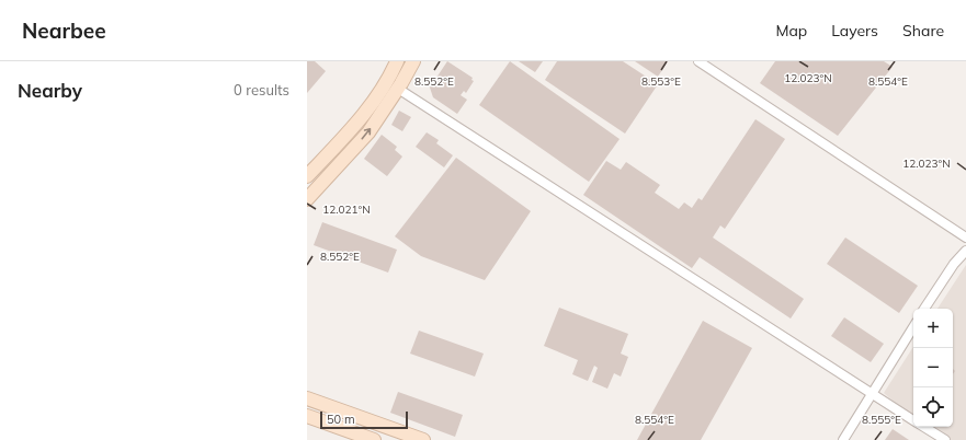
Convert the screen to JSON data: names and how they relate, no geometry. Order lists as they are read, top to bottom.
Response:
{
  "scale_bar": "50 m",
  "page": {
    "header": "Nearbee",
    "nav": ["Map", "Layers", "Share"],
    "heading": ["Nearby", "0 results"],
    "map_buttons": ["+", "−"],
    "scale": "50 m"
  },
  "coordinates": [
    "12.023°N",
    "8.552°E",
    "8.554°E",
    "8.553°E",
    "12.021°N",
    "8.555°E"
  ]
}
